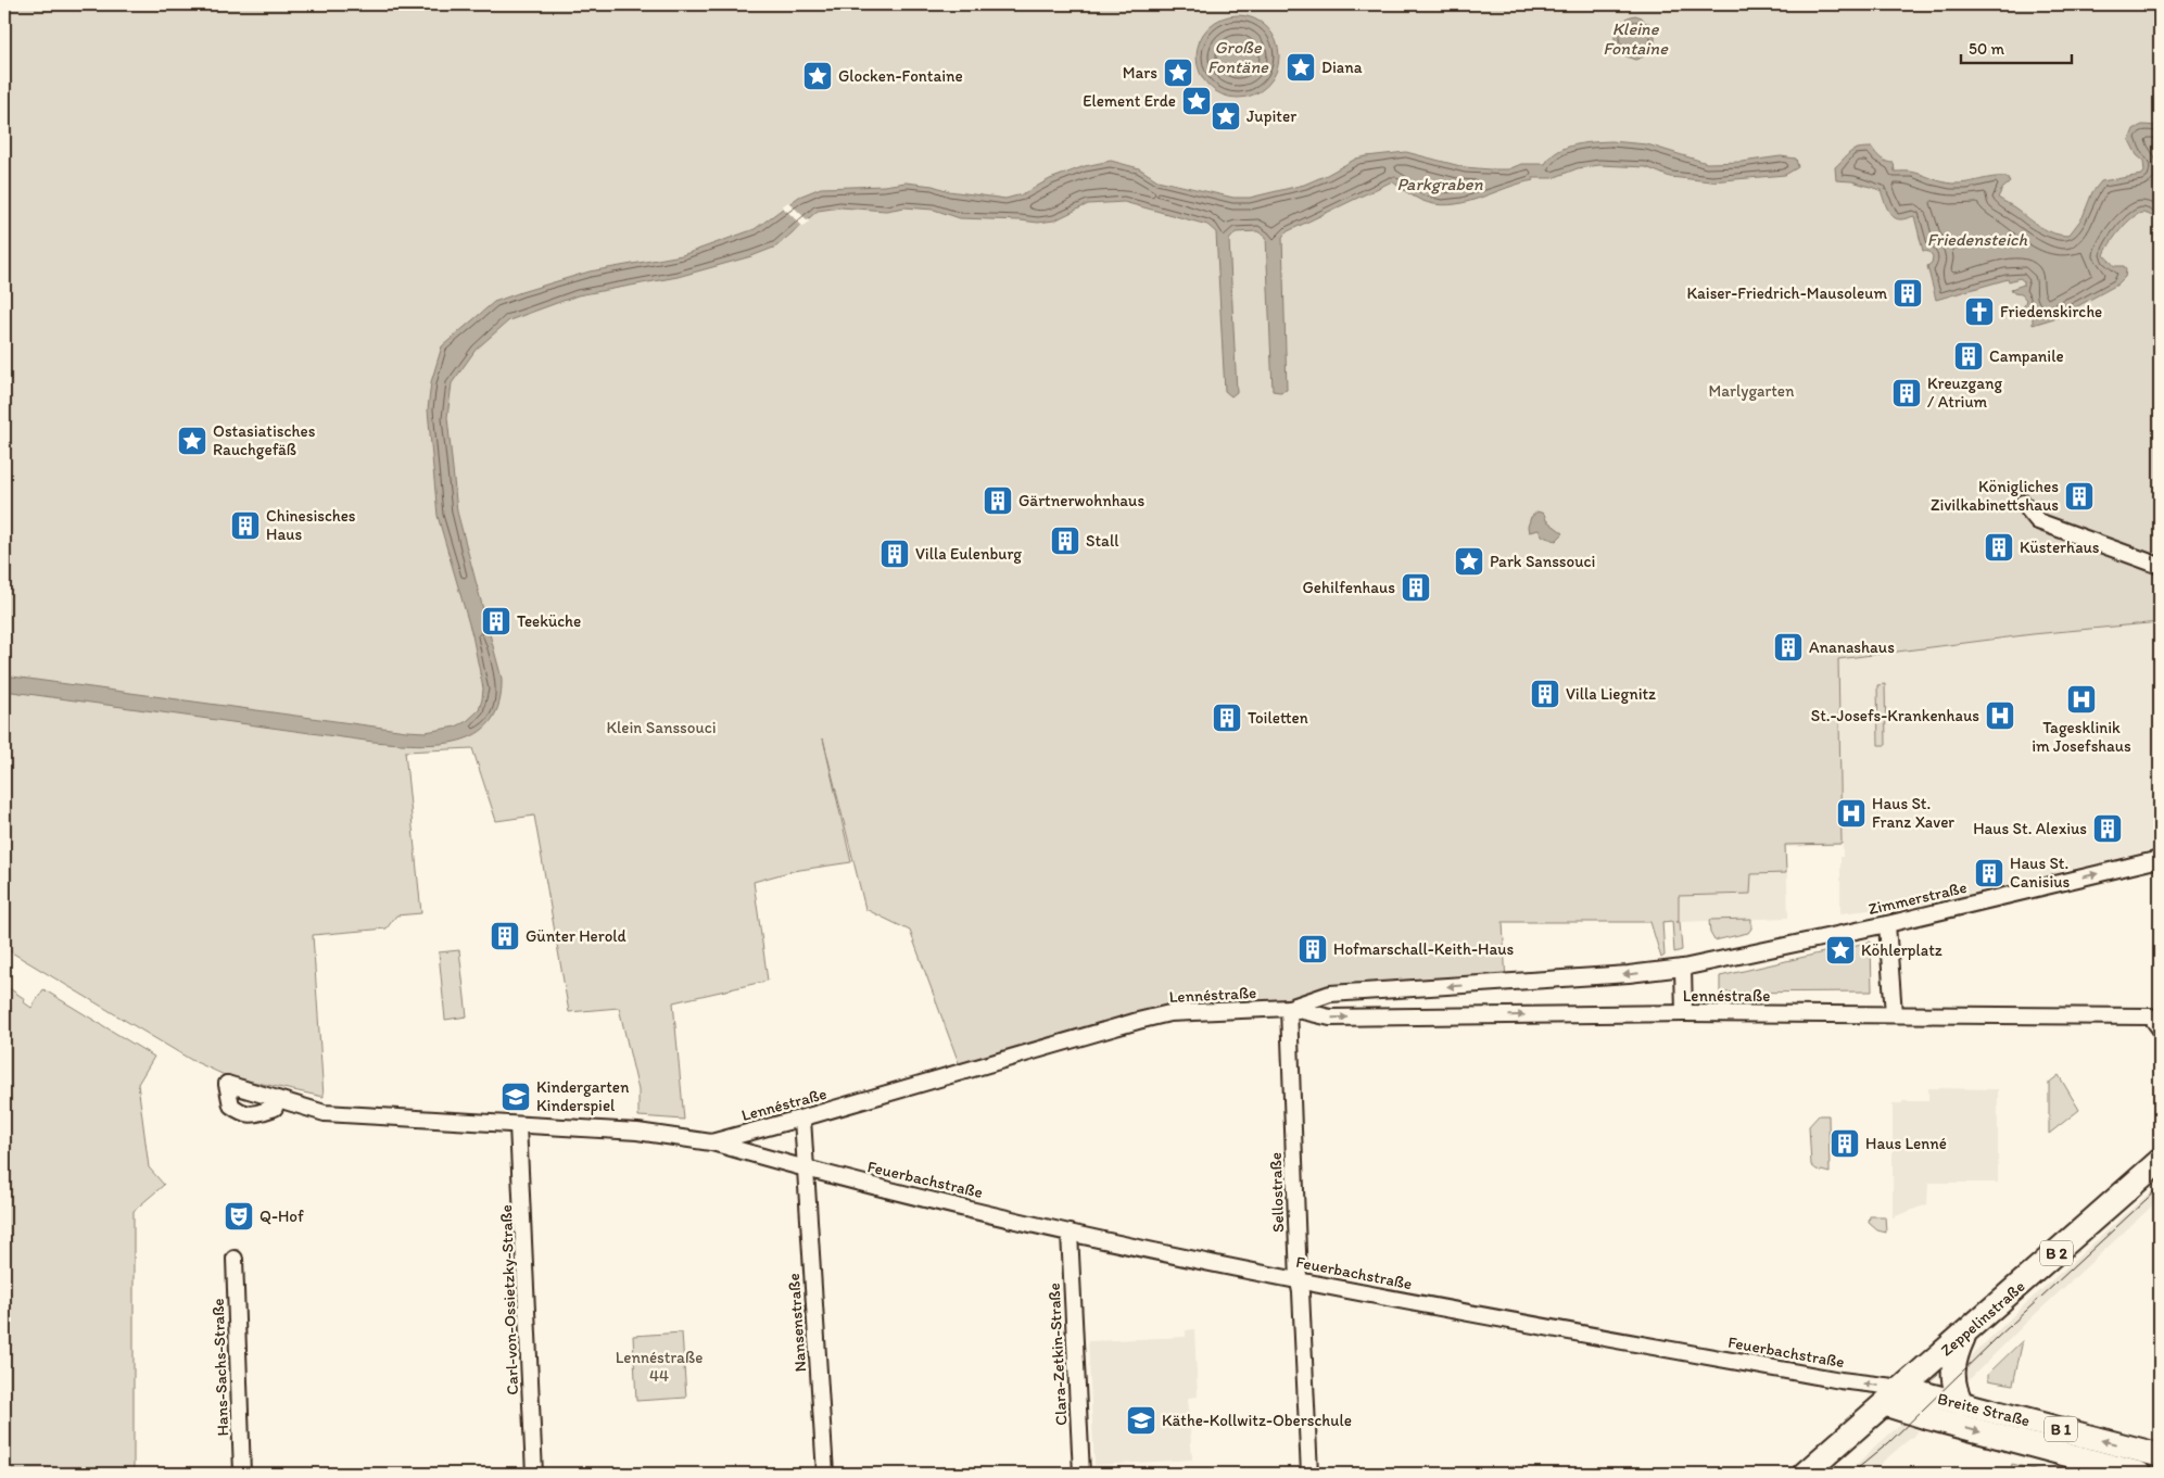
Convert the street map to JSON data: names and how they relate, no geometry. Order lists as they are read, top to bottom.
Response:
{
  "streets": {
    "main road": [
      "B 2",
      "Zeppelinstraße",
      "Breite Straße",
      "B 1"
    ],
    "street": [
      "Zimmerstraße",
      "Lennéstraße",
      "Feuerbachstraße",
      "Sellostraße",
      "Carl-von-Ossietzky-Straße",
      "Nansenstraße",
      "Clara-Zetkin-Straße",
      "Hans-Sachs-Straße"
    ]
  },
  "crossings": [
    ["Zimmerstraße", "Lennéstraße"],
    ["Lennéstraße", "Feuerbachstraße"],
    ["Lennéstraße", "Sellostraße"],
    ["Lennéstraße", "Carl-von-Ossietzky-Straße"],
    ["Feuerbachstraße", "Sellostraße"],
    ["Feuerbachstraße", "Zeppelinstraße"],
    ["Feuerbachstraße", "Nansenstraße"],
    ["Feuerbachstraße", "Clara-Zetkin-Straße"],
    ["Feuerbachstraße", "Breite Straße"],
    ["B 2", "Zeppelinstraße"],
    ["B 2", "Breite Straße"],
    ["Zeppelinstraße", "Breite Straße"]
  ],
  "one_way": ["Zimmerstraße", "Feuerbachstraße"],
  "water": [
    "Kleine Fontaine",
    "Große Fontäne",
    "Parkgraben",
    "Friedensteich"
  ],
  "parks": ["Marlygarten", "Klein Sanssouci", "Lennéstraße 44"],
  "places": {
    "place": [
      "Diana",
      "Mars",
      "Glocken-Fontaine",
      "Element Erde",
      "Jupiter",
      "Ostasiatisches Rauchgefäß",
      "Park Sanssouci",
      "Köhlerplatz"
    ],
    "building": [
      "Kaiser-Friedrich-Mausoleum",
      "Campanile",
      "Kreuzgang / Atrium",
      "Königliches Zivilkabinettshaus",
      "Gärtnerwohnhaus",
      "Chinesisches Haus",
      "Stall",
      "Küsterhaus",
      "Villa Eulenburg",
      "Gehilfenhaus",
      "Teeküche",
      "Ananashaus",
      "Villa Liegnitz",
      "Toiletten",
      "Haus St. Alexius",
      "Haus St. Canisius",
      "Günter Herold",
      "Hofmarschall-Keith-Haus",
      "Haus Lenné"
    ],
    "church": ["Friedenskirche"],
    "hospital": ["Tagesklinik im Josefshaus", "St.-Josefs-Krankenhaus", "Haus St. Franz Xaver"],
    "school or university": ["Kindergarten Kinderspiel", "Käthe-Kollwitz-Oberschule"],
    "theatre": ["Q-Hof"]
  },
  "scale_bar": "50 m"
}
